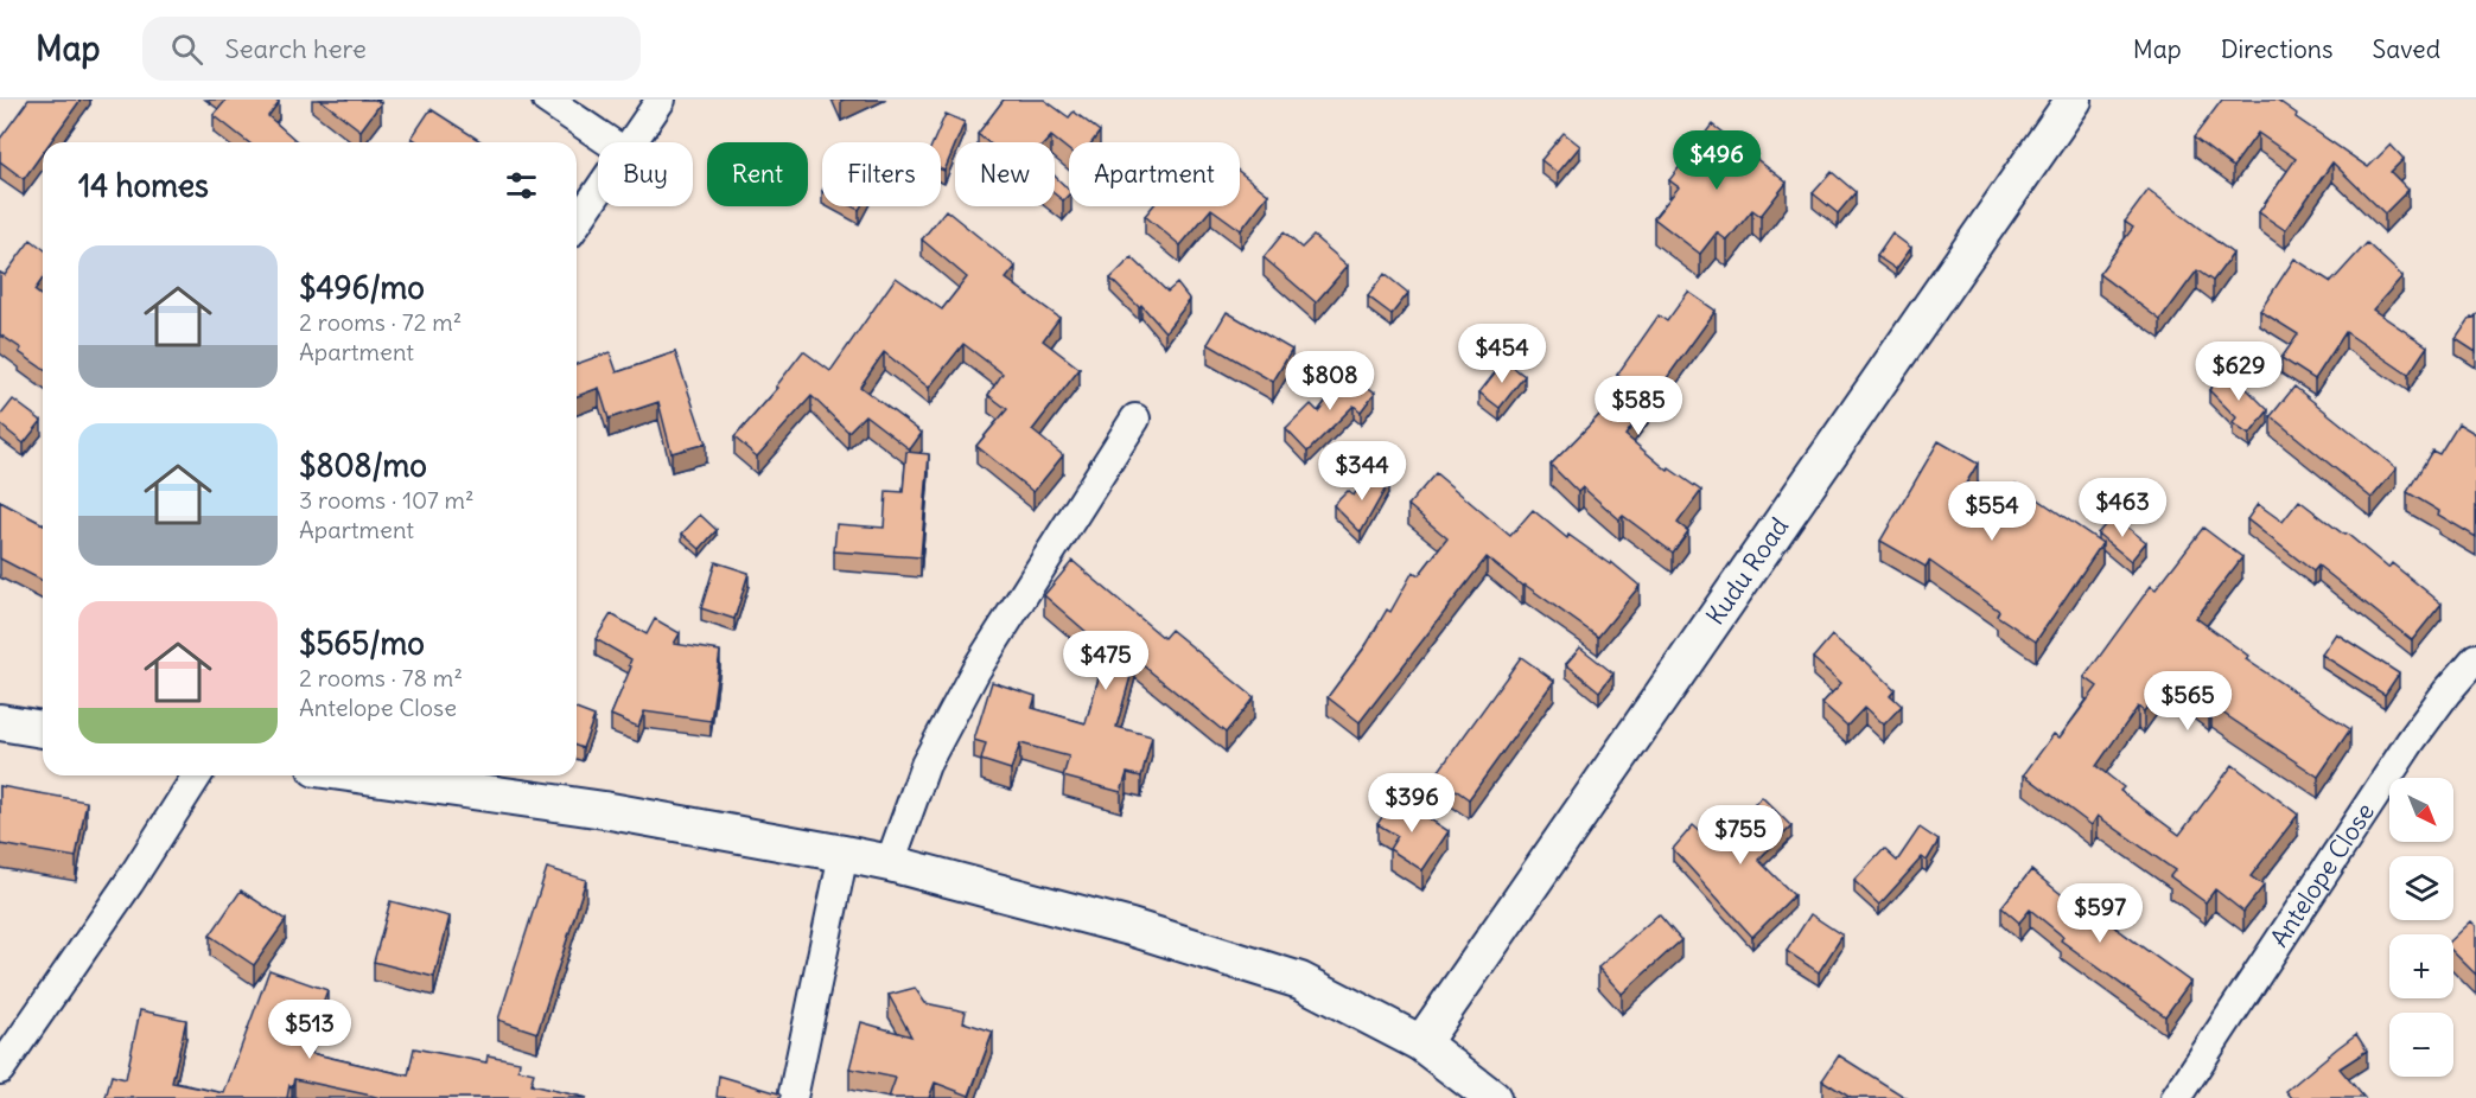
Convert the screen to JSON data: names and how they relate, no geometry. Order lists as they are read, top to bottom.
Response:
{
  "streets": {
    "street": ["Kudu Road", "Antelope Close"]
  },
  "north": "bottom right",
  "page": {
    "header": "Map",
    "search": "Search here",
    "nav": ["Map", "Directions", "Saved"],
    "price": [
      "$496",
      "$454",
      "$629",
      "$808",
      "$585",
      "$344",
      "$463",
      "$554",
      "$475",
      "$565",
      "$396",
      "$755",
      "$597",
      "$513"
    ],
    "chip": [
      "Buy",
      "Rent",
      "Filters",
      "New",
      "Apartment"
    ],
    "heading": "14 homes",
    "list": [
      {
        "name": "$496/mo",
        "note": "2 rooms · 72 m² · Apartment"
      },
      {
        "name": "$808/mo",
        "note": "3 rooms · 107 m² · Apartment"
      },
      {
        "name": "$565/mo",
        "note": "2 rooms · 78 m² · Antelope Close"
      }
    ],
    "map_buttons": ["+", "−"]
  }
}
